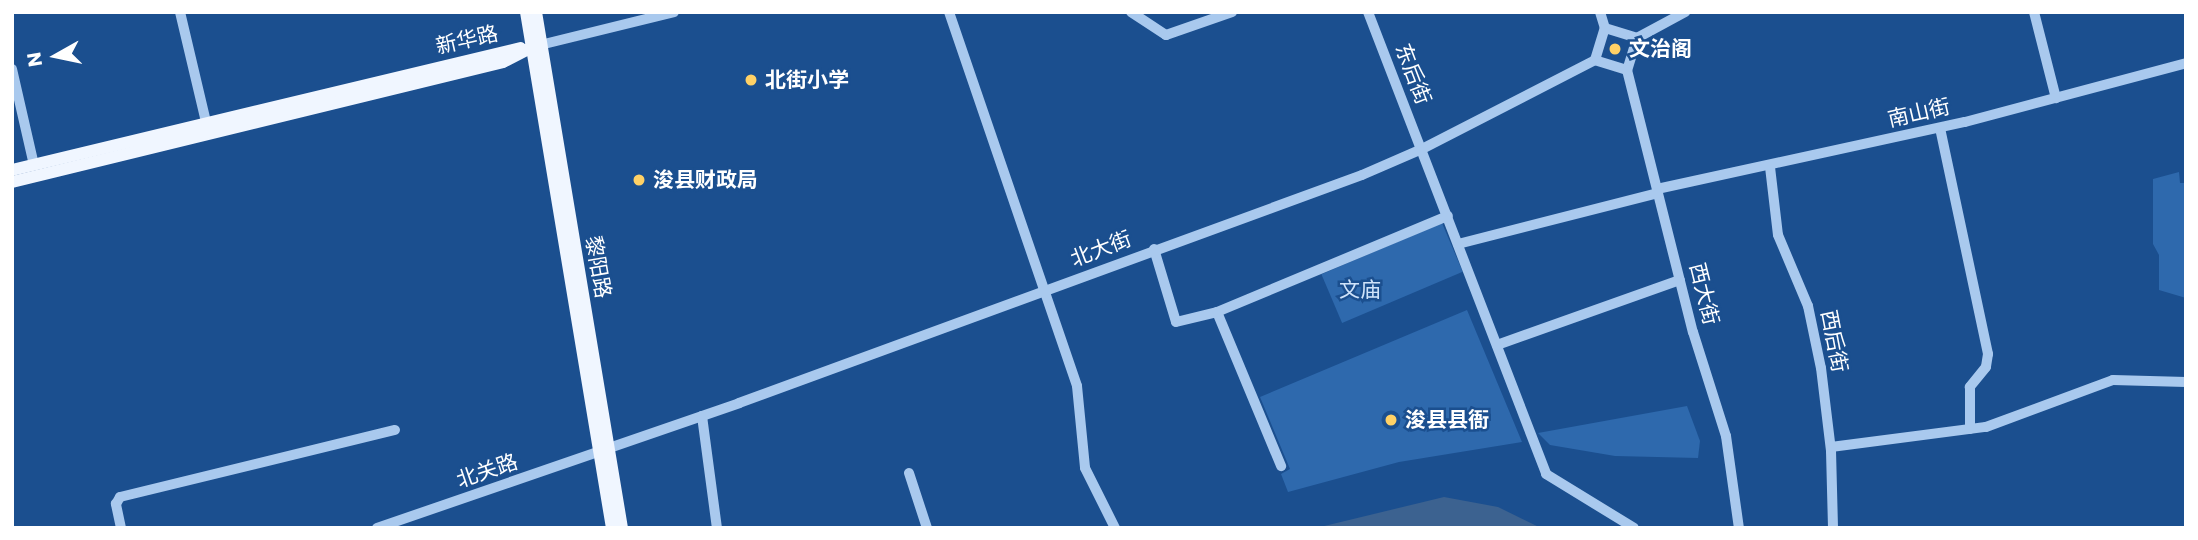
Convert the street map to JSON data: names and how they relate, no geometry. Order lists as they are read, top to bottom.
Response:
{
  "streets": {
    "main road": ["新华路", "黎阳路"],
    "street": [
      "东后街",
      "南山街",
      "北大街",
      "西大街",
      "西后街",
      "北关路"
    ]
  },
  "crossings": [
    ["新华路", "黎阳路"],
    ["东后街", "南山街"],
    ["东后街", "北大街"],
    ["南山街", "西大街"],
    ["南山街", "西后街"],
    ["北大街", "黎阳路"],
    ["北大街", "北关路"],
    ["黎阳路", "北关路"]
  ],
  "parks": ["文庙"],
  "places": [
    "文治阁",
    "北街小学",
    "浚县财政局",
    "浚县县衙"
  ],
  "north": "left"
}
